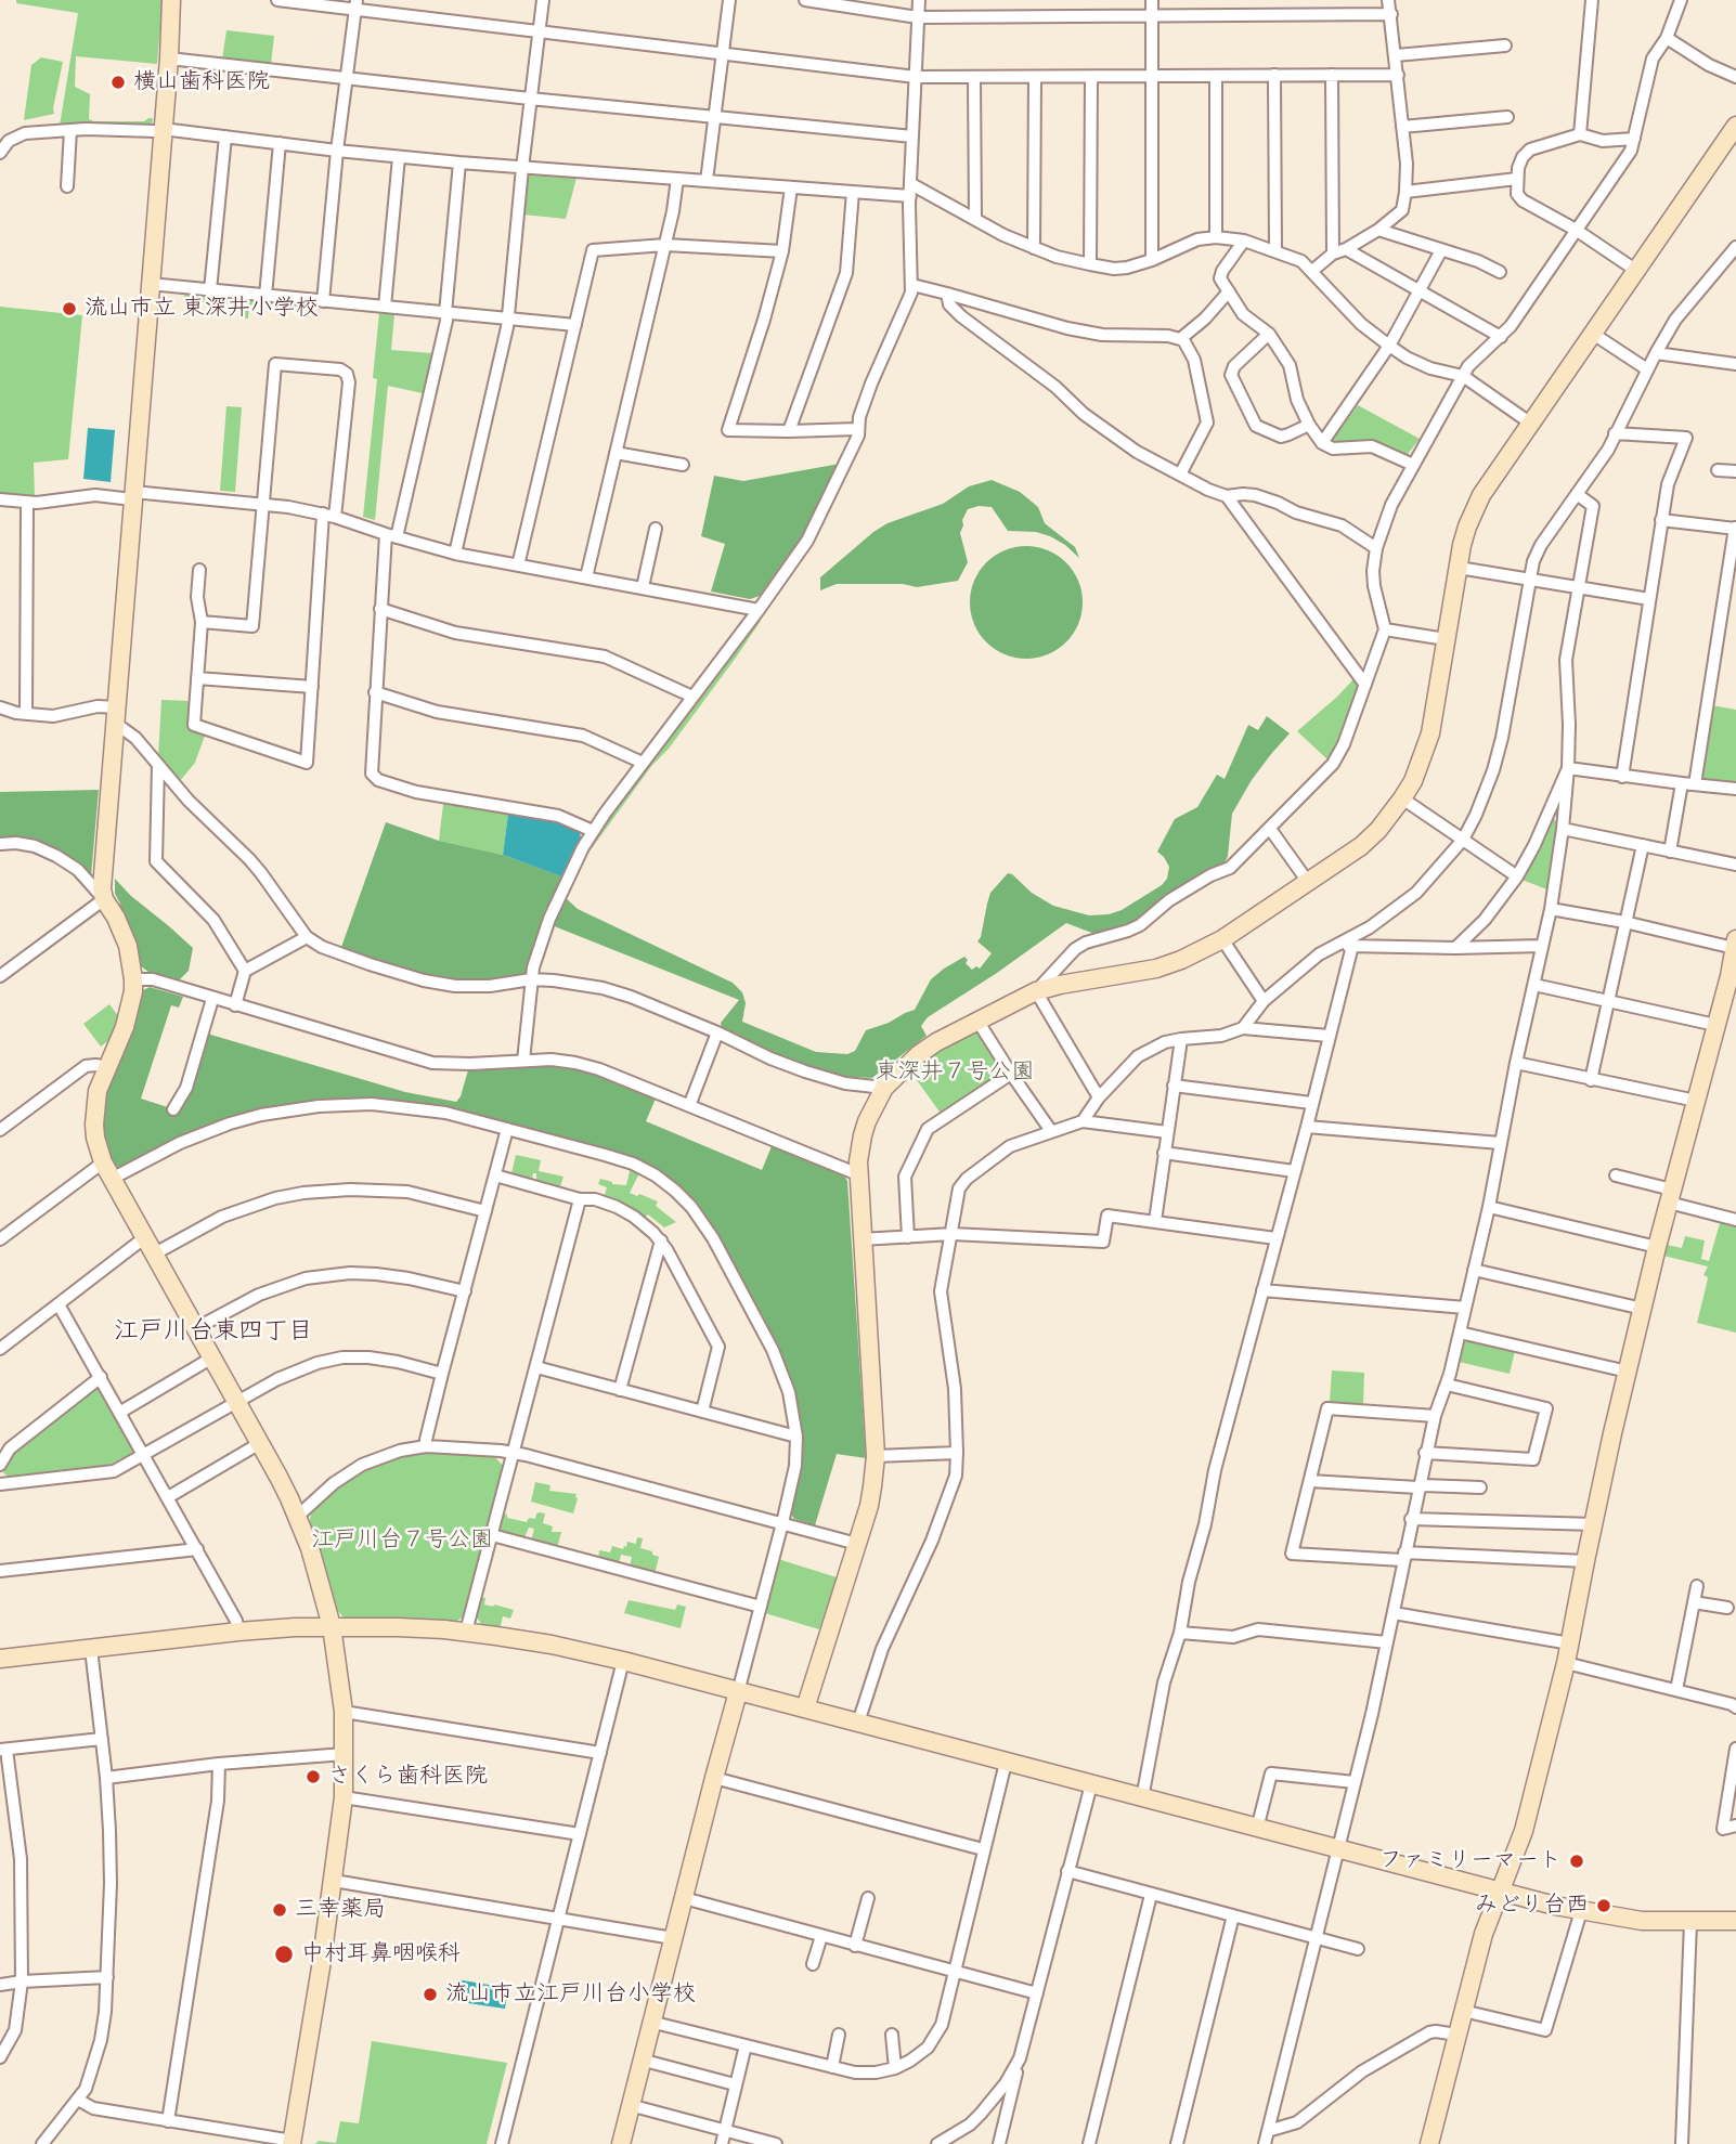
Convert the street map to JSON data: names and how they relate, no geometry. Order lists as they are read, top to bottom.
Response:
{
  "districts": ["江戸川台東四丁目"],
  "parks": ["東深井７号公園", "江戸川台７号公園"],
  "places": [
    "横山歯科医院",
    "流山市立 東深井小学校",
    "さくら歯科医院",
    "ファミリーマート",
    "みどり台西",
    "三幸薬局",
    "中村耳鼻咽喉科",
    "流山市立江戸川台小学校"
  ]
}
